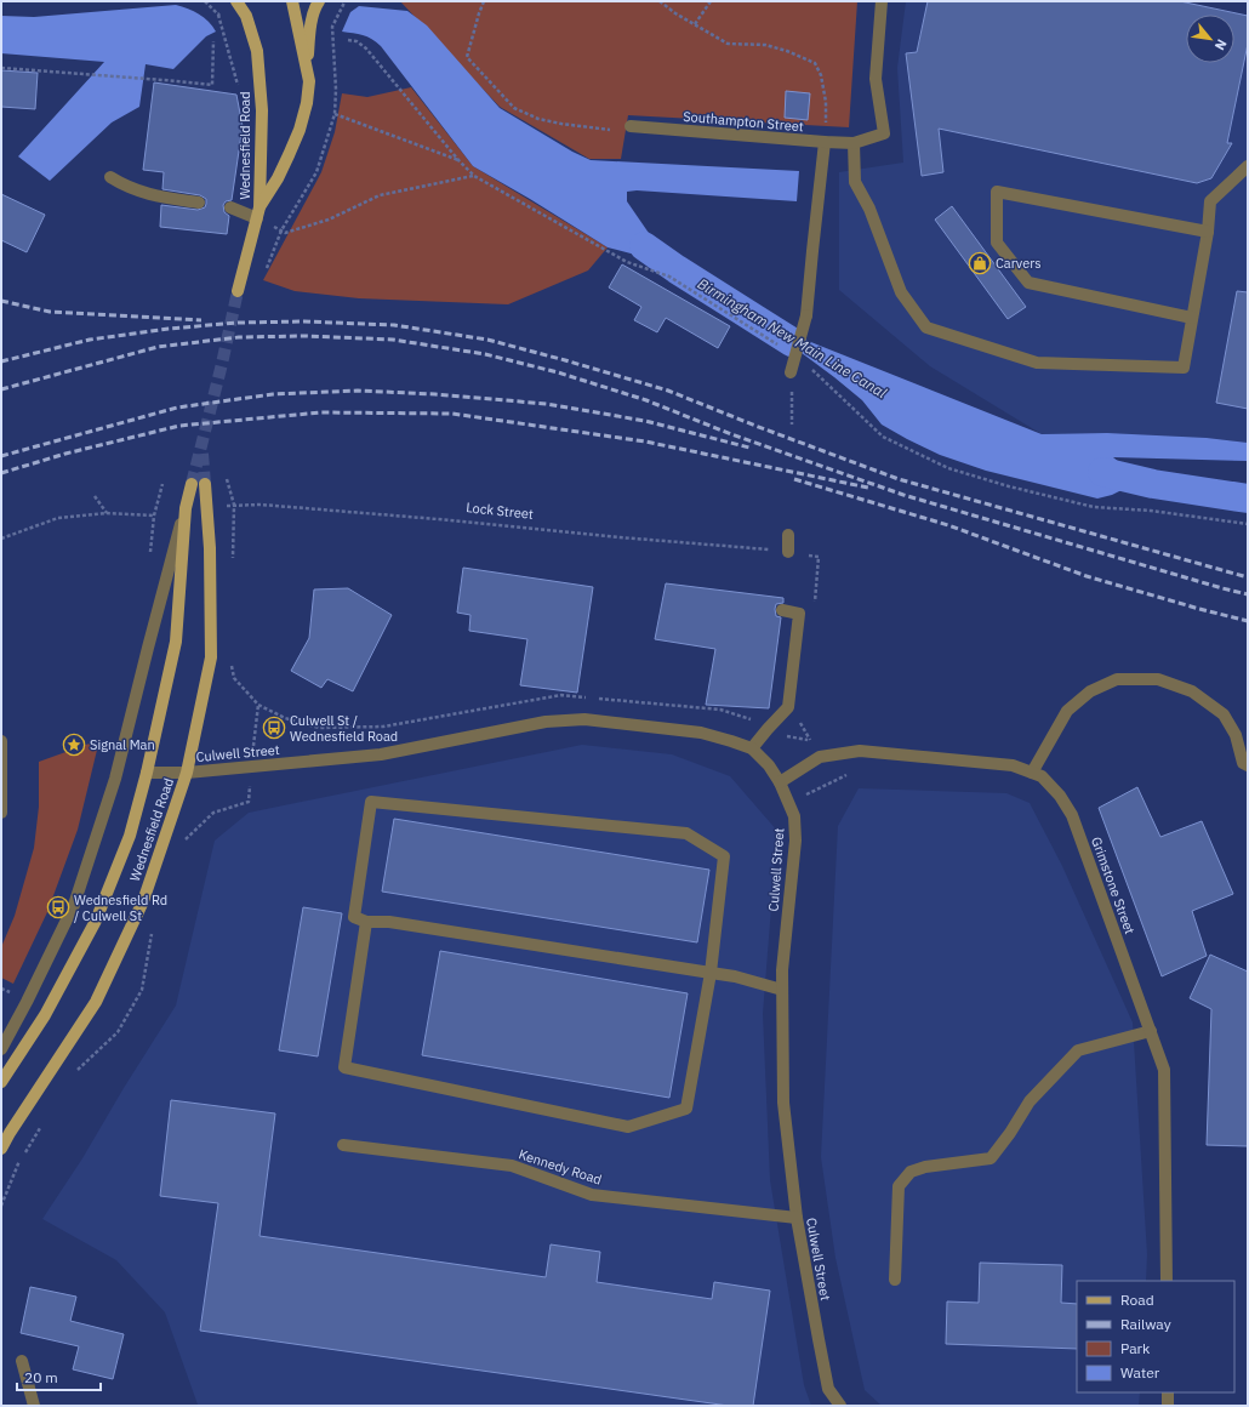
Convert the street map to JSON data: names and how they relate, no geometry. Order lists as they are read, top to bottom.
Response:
{
  "streets": {
    "main road": ["Wednesfield Road"],
    "street": [
      "Southampton Street",
      "Culwell Street",
      "Grimstone Street",
      "Kennedy Road"
    ],
    "path": ["Lock Street"]
  },
  "crossings": [
    ["Wednesfield Road", "Lock Street"],
    ["Wednesfield Road", "Culwell Street"],
    ["Culwell Street", "Grimstone Street"],
    ["Culwell Street", "Kennedy Road"]
  ],
  "water": ["Birmingham New Main Line Canal"],
  "places": {
    "shop": ["Carvers"],
    "bus stop": ["Culwell St / Wednesfield Road", "Wednesfield Rd / Culwell St"],
    "place": ["Signal Man"]
  },
  "legend": [
    "Road",
    "Railway",
    "Park",
    "Water"
  ],
  "scale_bar": "20 m",
  "north": "bottom right"
}
